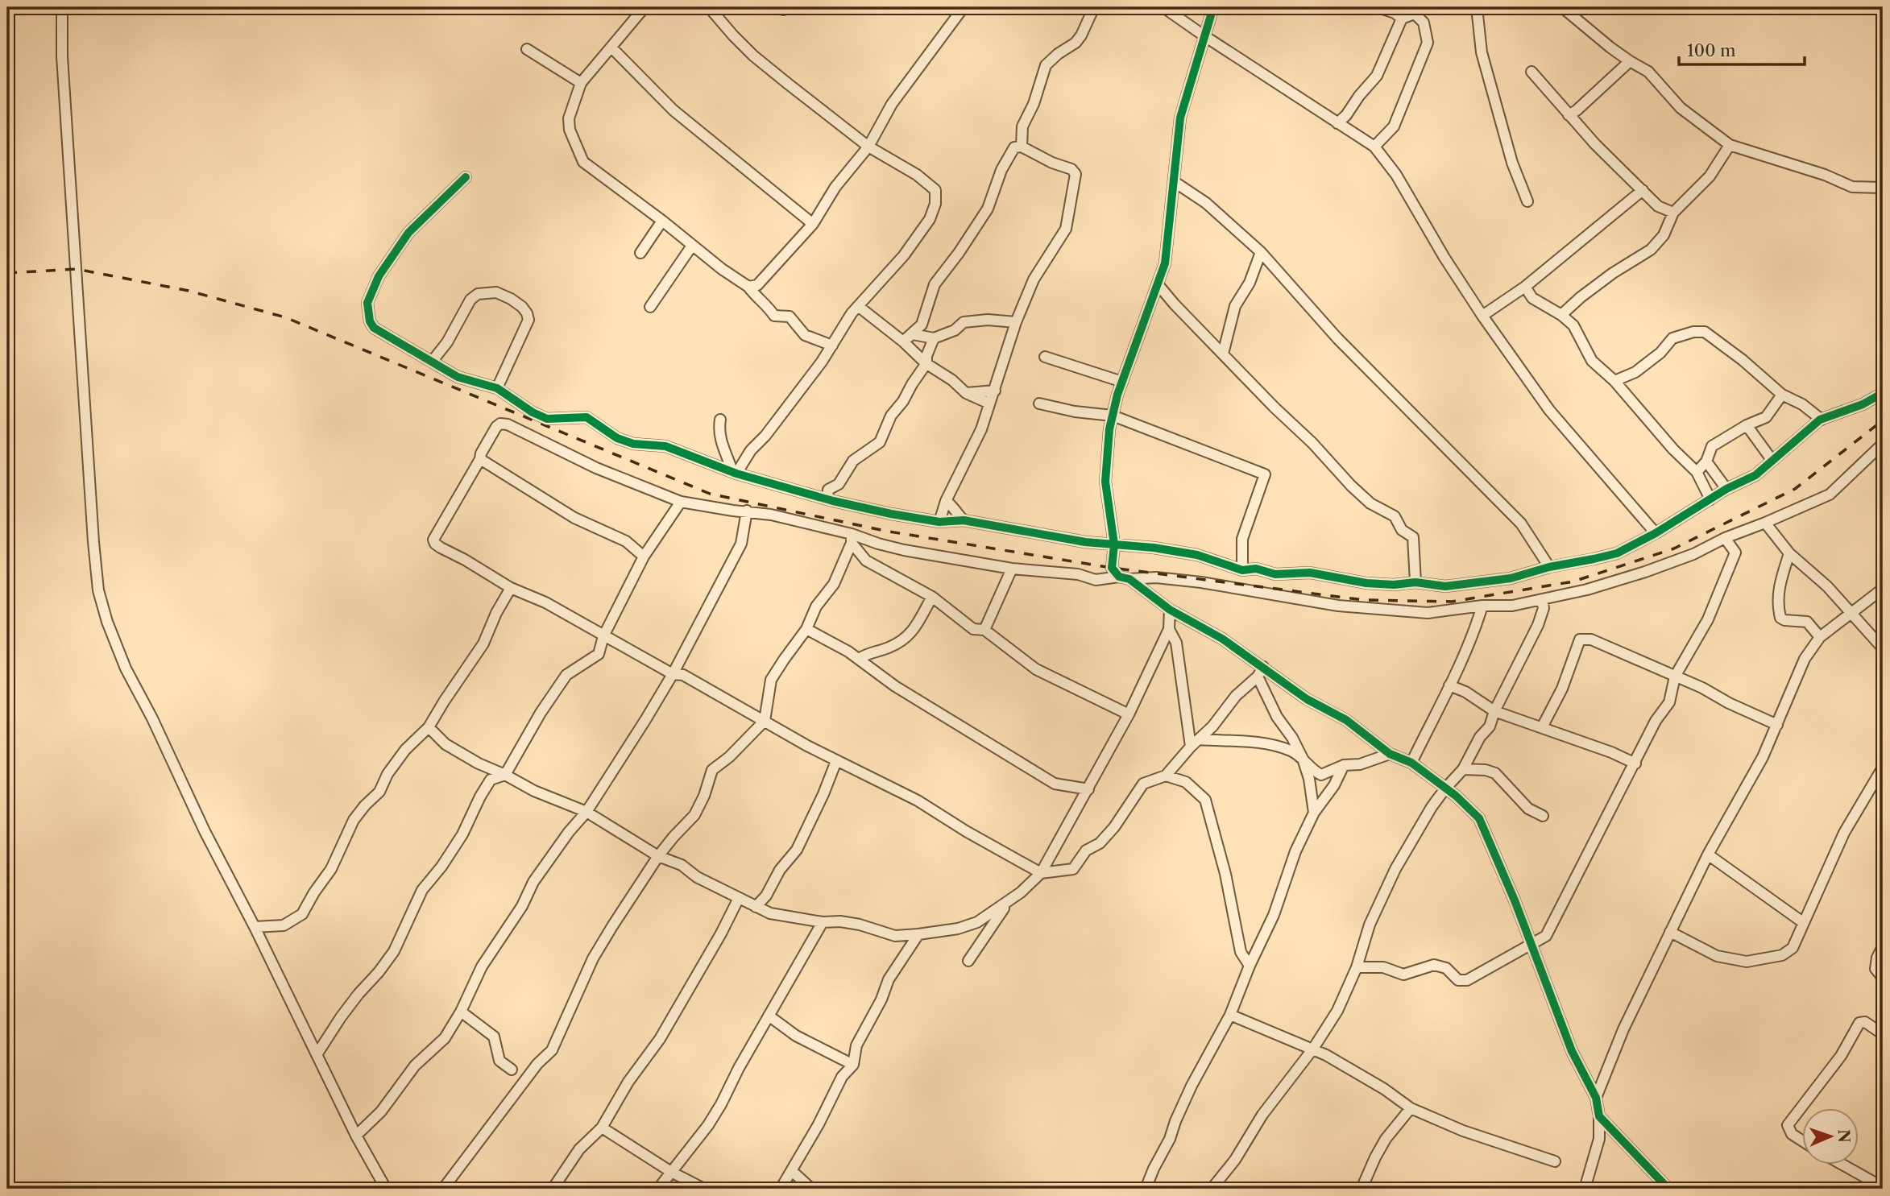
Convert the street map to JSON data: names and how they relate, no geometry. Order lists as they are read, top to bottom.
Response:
{
  "scale_bar": "100 m",
  "north": "right"
}
